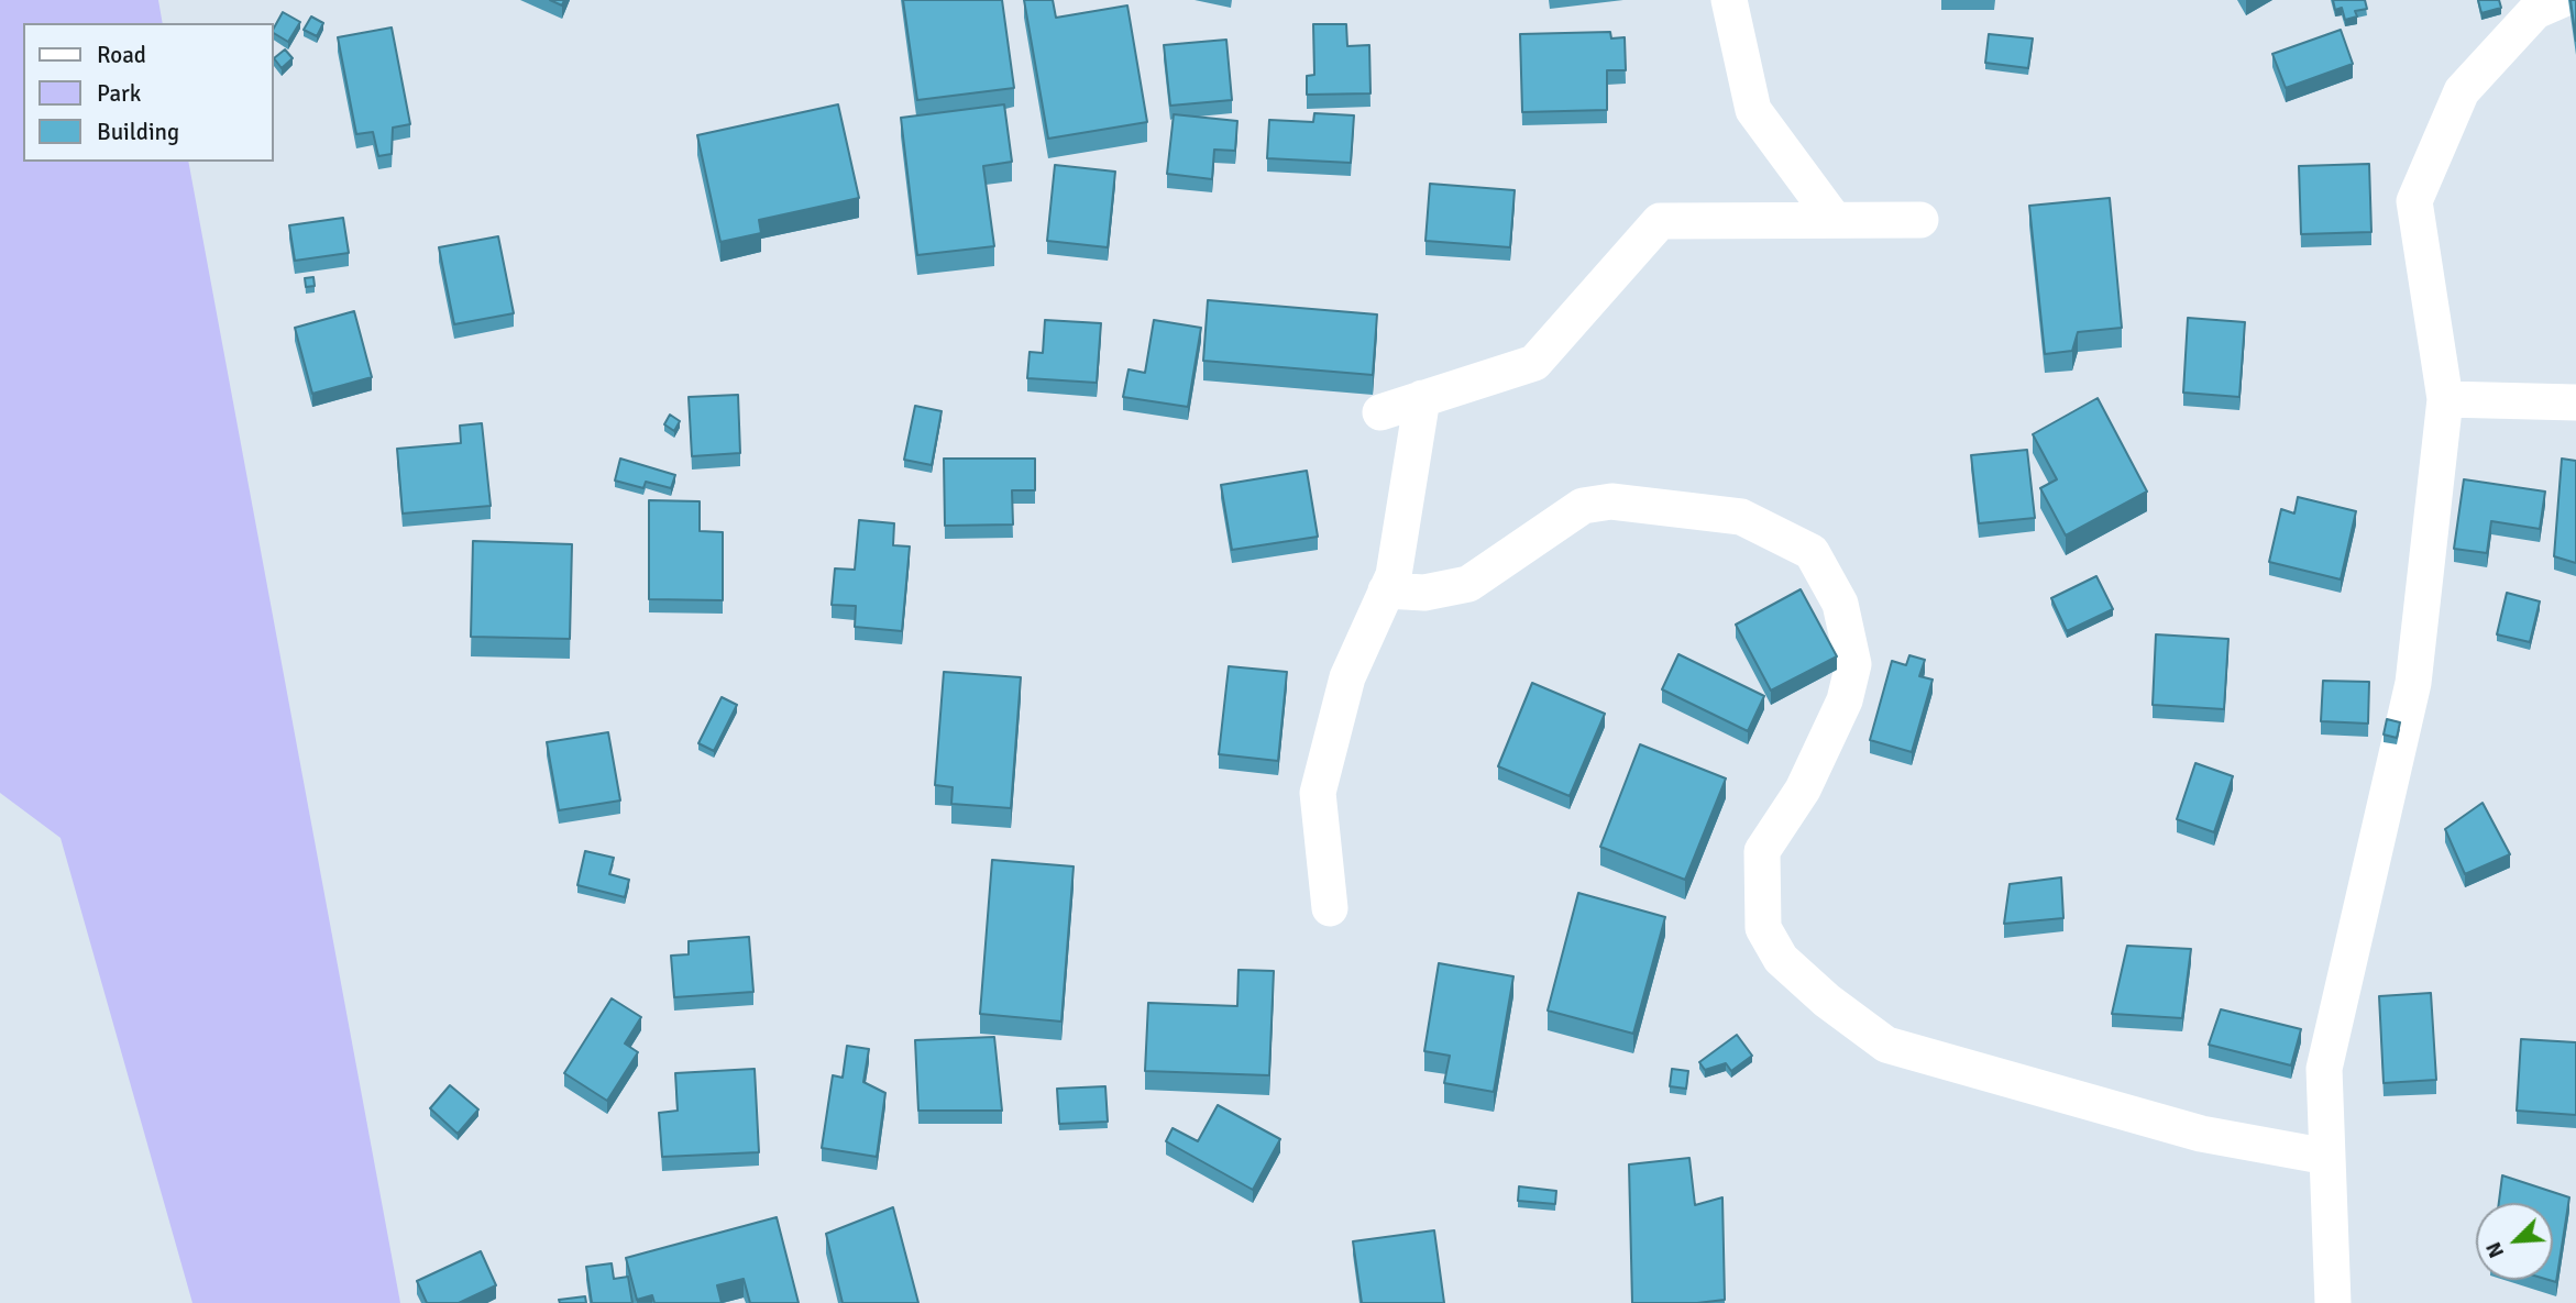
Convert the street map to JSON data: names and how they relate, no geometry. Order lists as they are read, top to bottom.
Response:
{
  "legend": ["Road", "Park", "Building"],
  "north": "bottom left"
}
